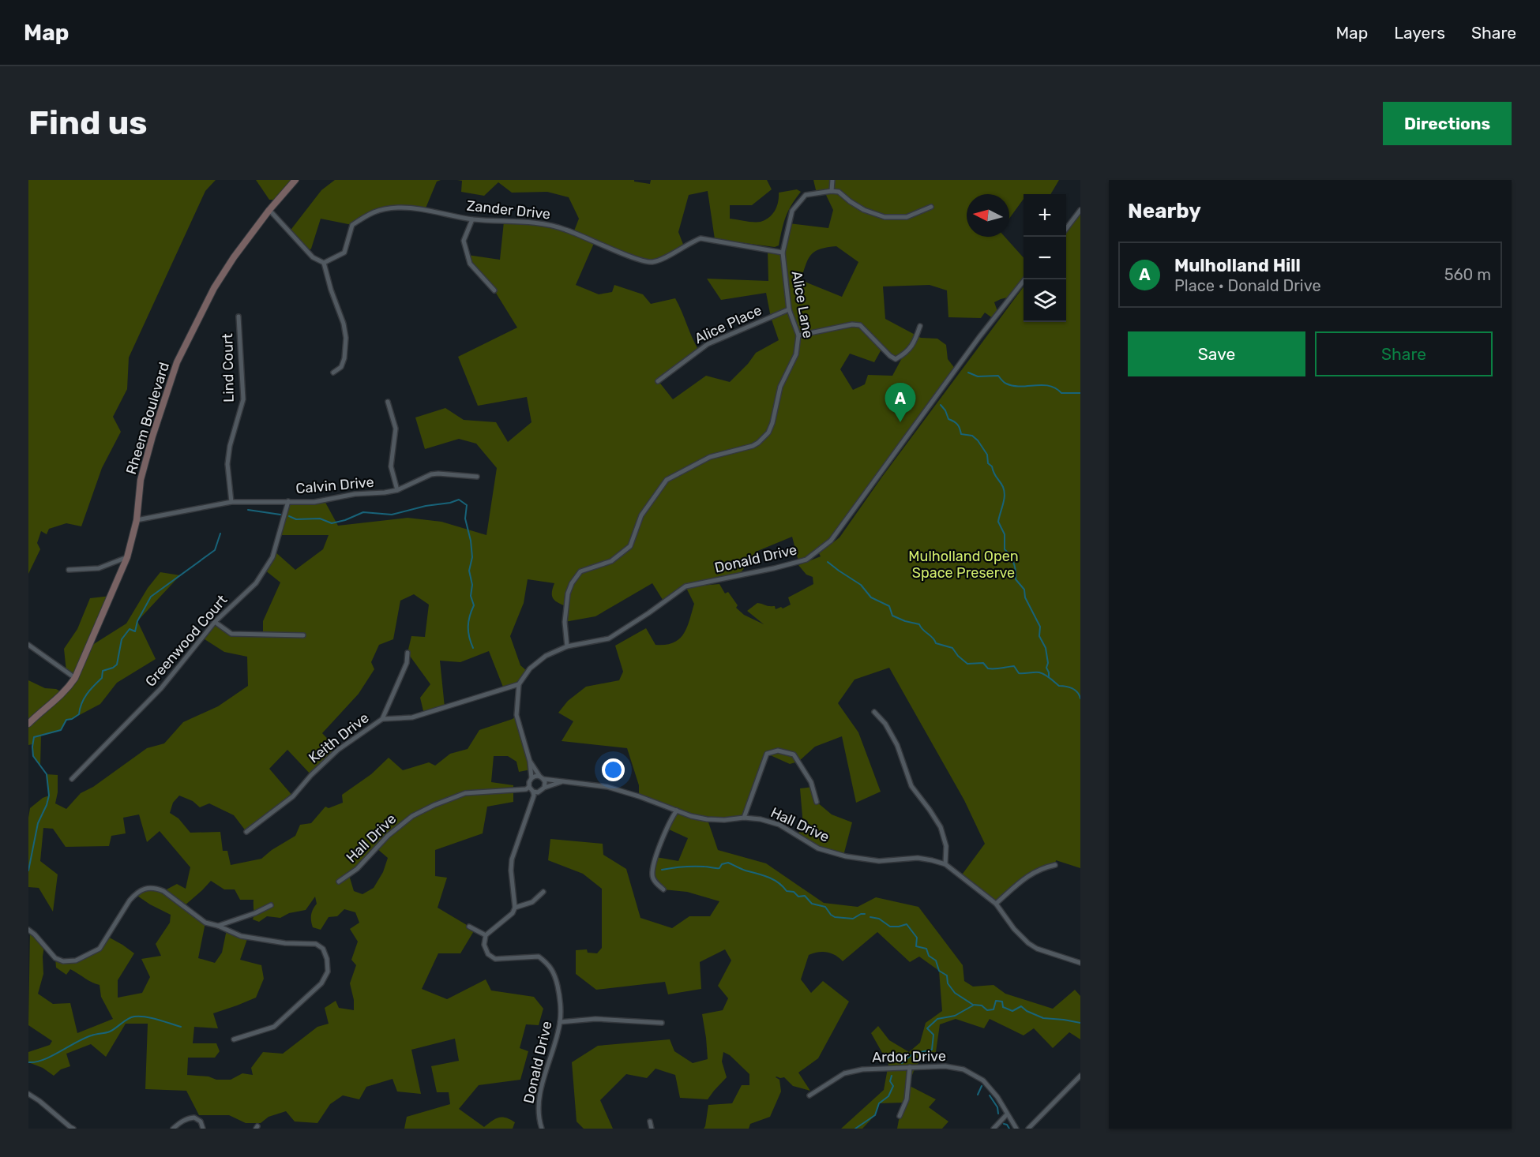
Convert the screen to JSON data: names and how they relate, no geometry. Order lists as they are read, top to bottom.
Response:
{
  "streets": {
    "street": [
      "Zander Drive",
      "Alice Lane",
      "Alice Place",
      "Lind Court",
      "Rheem Boulevard",
      "Calvin Drive",
      "Donald Drive",
      "Greenwood Court",
      "Keith Drive",
      "Hall Drive",
      "Ardor Drive"
    ]
  },
  "crossings": [
    ["Zander Drive", "Alice Lane"],
    ["Alice Lane", "Alice Place"],
    ["Alice Lane", "Donald Drive"],
    ["Lind Court", "Calvin Drive"],
    ["Rheem Boulevard", "Calvin Drive"],
    ["Calvin Drive", "Greenwood Court"],
    ["Donald Drive", "Keith Drive"]
  ],
  "parks": ["Mulholland Open Space Preserve"],
  "north": "left",
  "page": {
    "header": "Map",
    "nav": ["Map", "Layers", "Share"],
    "buttons": [
      "Directions",
      ["Save", "Share"]
    ],
    "title": "Find us",
    "heading": "Nearby",
    "map_buttons": ["+", "−"],
    "list": [
      {
        "mark": "A",
        "name": "Mulholland Hill",
        "note": "Place · Donald Drive",
        "value": "560 m"
      }
    ],
    "pins": "A"
  }
}
